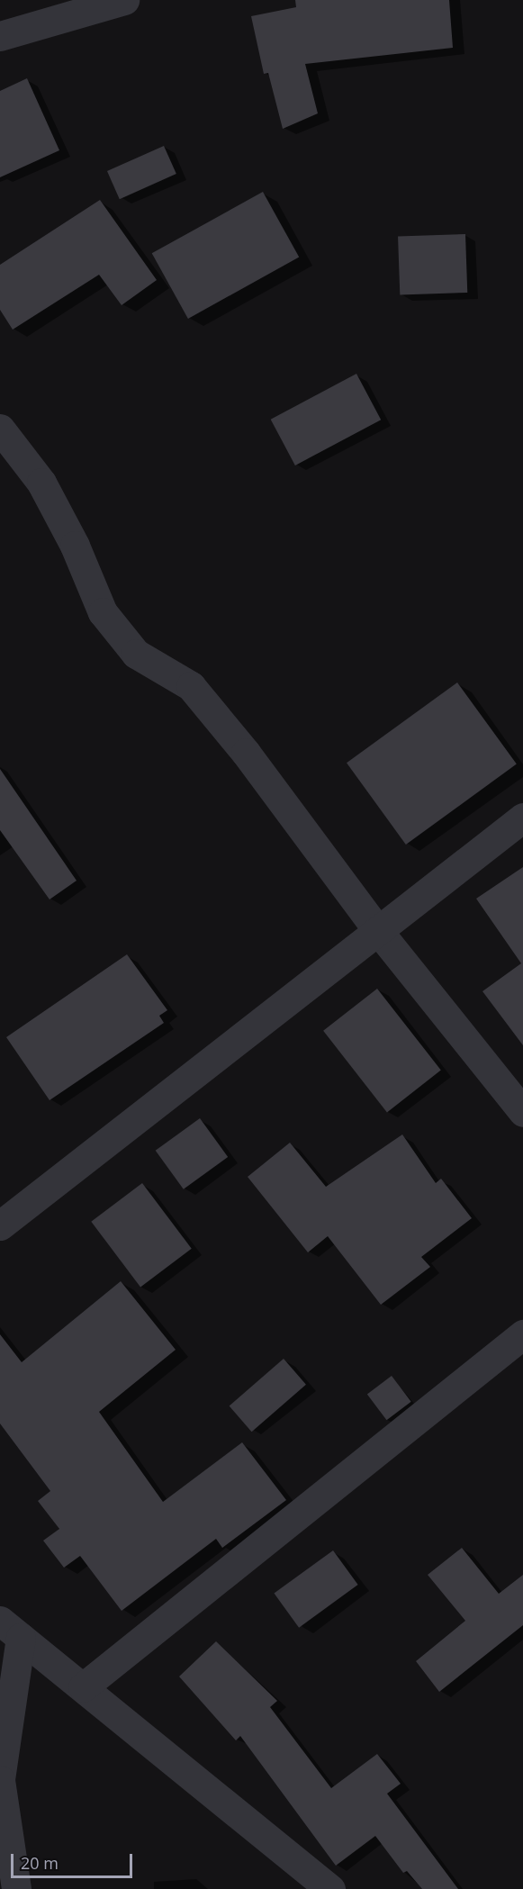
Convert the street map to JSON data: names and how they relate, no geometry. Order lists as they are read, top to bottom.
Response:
{
  "scale_bar": "20 m"
}
